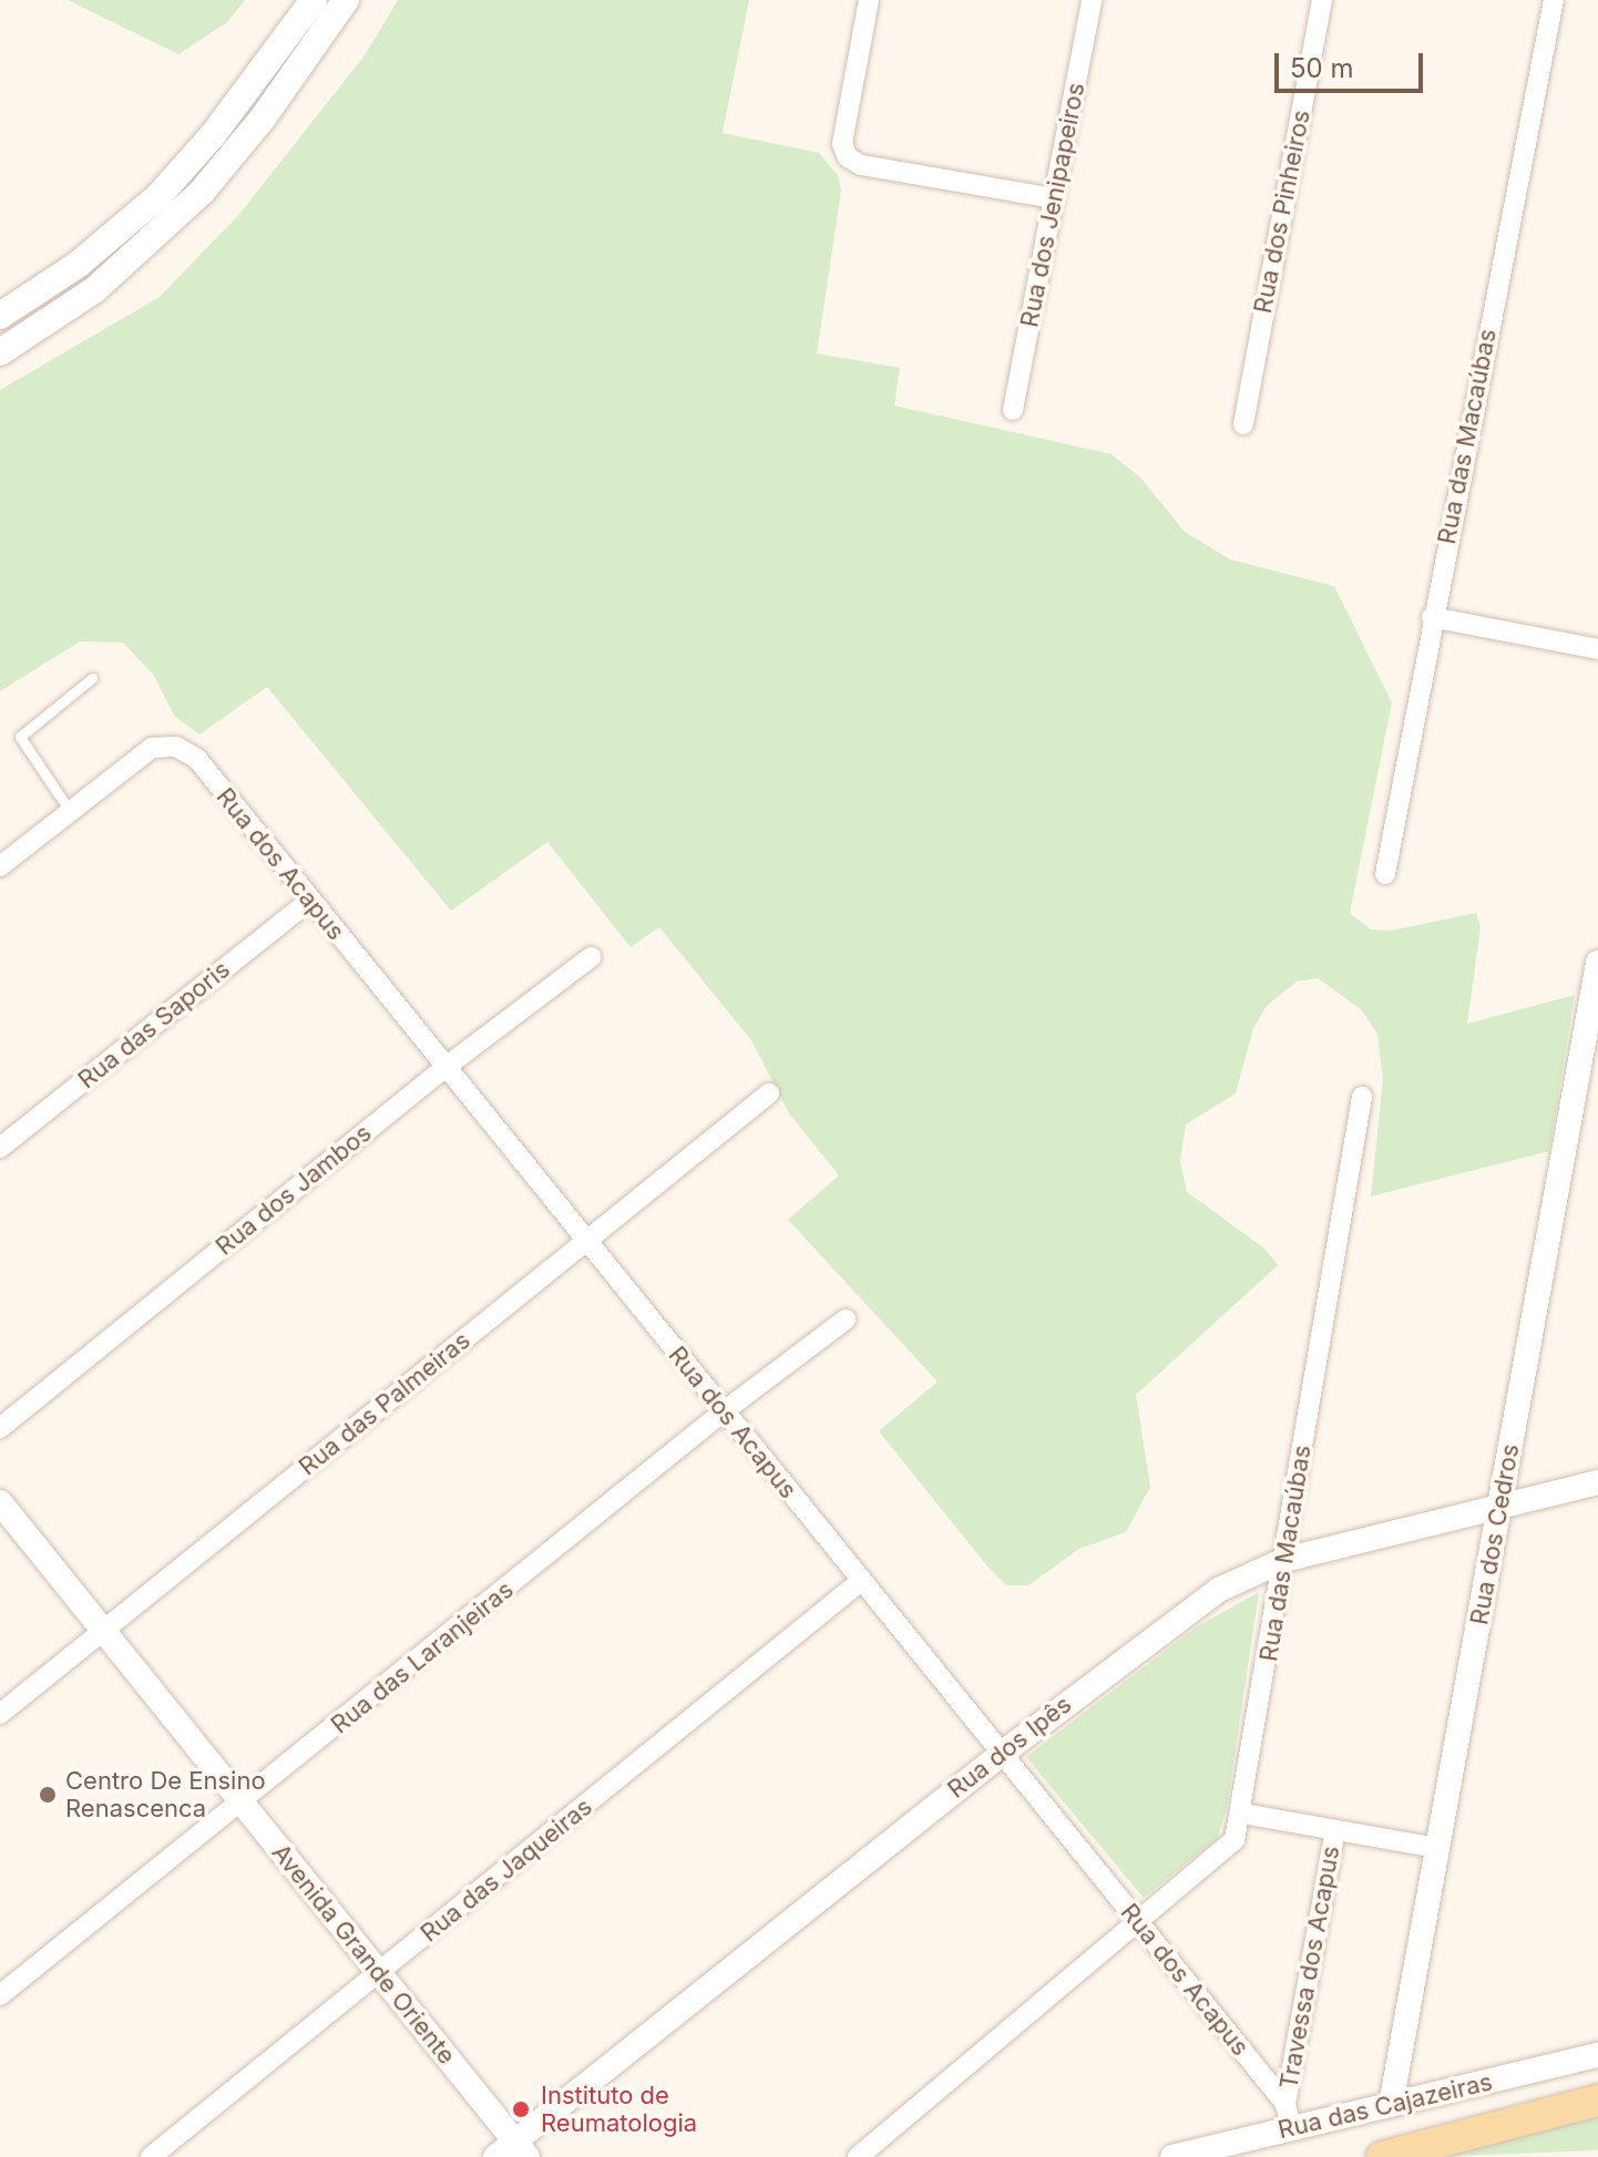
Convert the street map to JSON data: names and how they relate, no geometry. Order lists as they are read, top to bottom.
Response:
{
  "streets": {
    "street": [
      "Rua dos Jenipapeiros",
      "Rua dos Pinheiros",
      "Rua das Macaúbas",
      "Rua dos Acapus",
      "Rua das Saporis",
      "Rua dos Jambos",
      "Rua das Palmeiras",
      "Rua dos Cedros",
      "Rua das Laranjeiras",
      "Rua dos Ipês",
      "Rua das Jaqueiras",
      "Avenida Grande Oriente",
      "Travessa dos Acapus",
      "Rua das Cajazeiras"
    ]
  },
  "crossings": [
    ["Rua das Macaúbas", "Rua dos Acapus"],
    ["Rua das Macaúbas", "Rua dos Ipês"],
    ["Rua dos Acapus", "Rua das Saporis"],
    ["Rua dos Acapus", "Rua dos Jambos"],
    ["Rua dos Acapus", "Rua das Palmeiras"],
    ["Rua dos Acapus", "Rua das Laranjeiras"],
    ["Rua dos Acapus", "Rua dos Ipês"],
    ["Rua dos Acapus", "Rua das Jaqueiras"],
    ["Rua dos Acapus", "Travessa dos Acapus"],
    ["Rua dos Acapus", "Rua das Cajazeiras"],
    ["Rua das Palmeiras", "Avenida Grande Oriente"],
    ["Rua dos Cedros", "Rua dos Ipês"],
    ["Rua dos Cedros", "Rua das Cajazeiras"],
    ["Rua das Laranjeiras", "Avenida Grande Oriente"],
    ["Rua dos Ipês", "Avenida Grande Oriente"],
    ["Rua das Jaqueiras", "Avenida Grande Oriente"],
    ["Travessa dos Acapus", "Rua das Cajazeiras"]
  ],
  "places": ["Centro De Ensino Renascenca", "Instituto de Reumatologia"],
  "scale_bar": "50 m"
}
